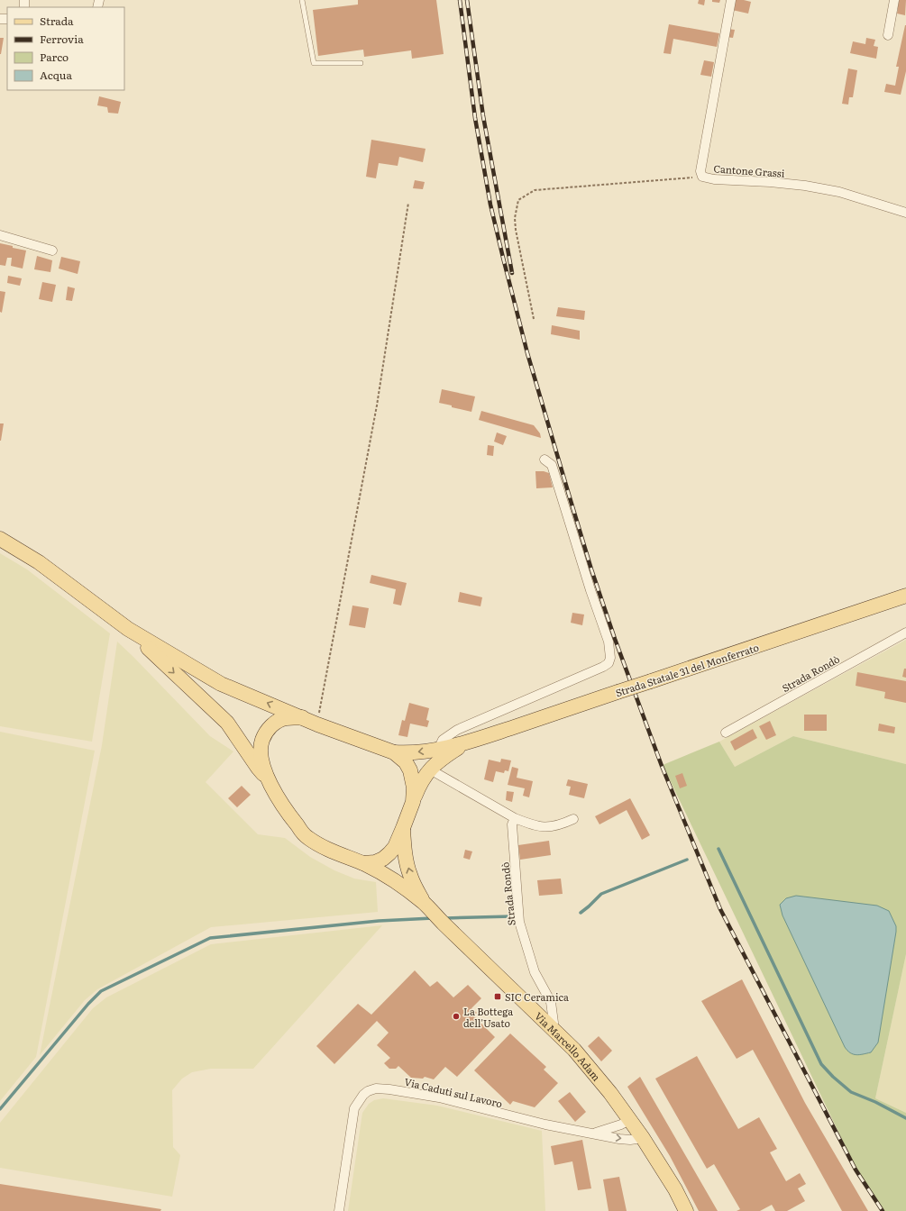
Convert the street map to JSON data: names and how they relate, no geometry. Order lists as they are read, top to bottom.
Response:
{
  "streets": {
    "main road": ["Strada Statale 31 del Monferrato", "Via Marcello Adam"],
    "street": ["Cantone Grassi", "Strada Rondò", "Via Caduti sul Lavoro"]
  },
  "crossings": [
    ["Strada Statale 31 del Monferrato", "Via Marcello Adam"],
    ["Strada Rondò", "Via Marcello Adam"],
    ["Via Marcello Adam", "Via Caduti sul Lavoro"]
  ],
  "places": {
    "transit": ["SIC Ceramica"],
    "other": ["La Bottega dell'Usato"]
  },
  "legend": [
    "Strada",
    "Ferrovia",
    "Parco",
    "Acqua"
  ]
}
